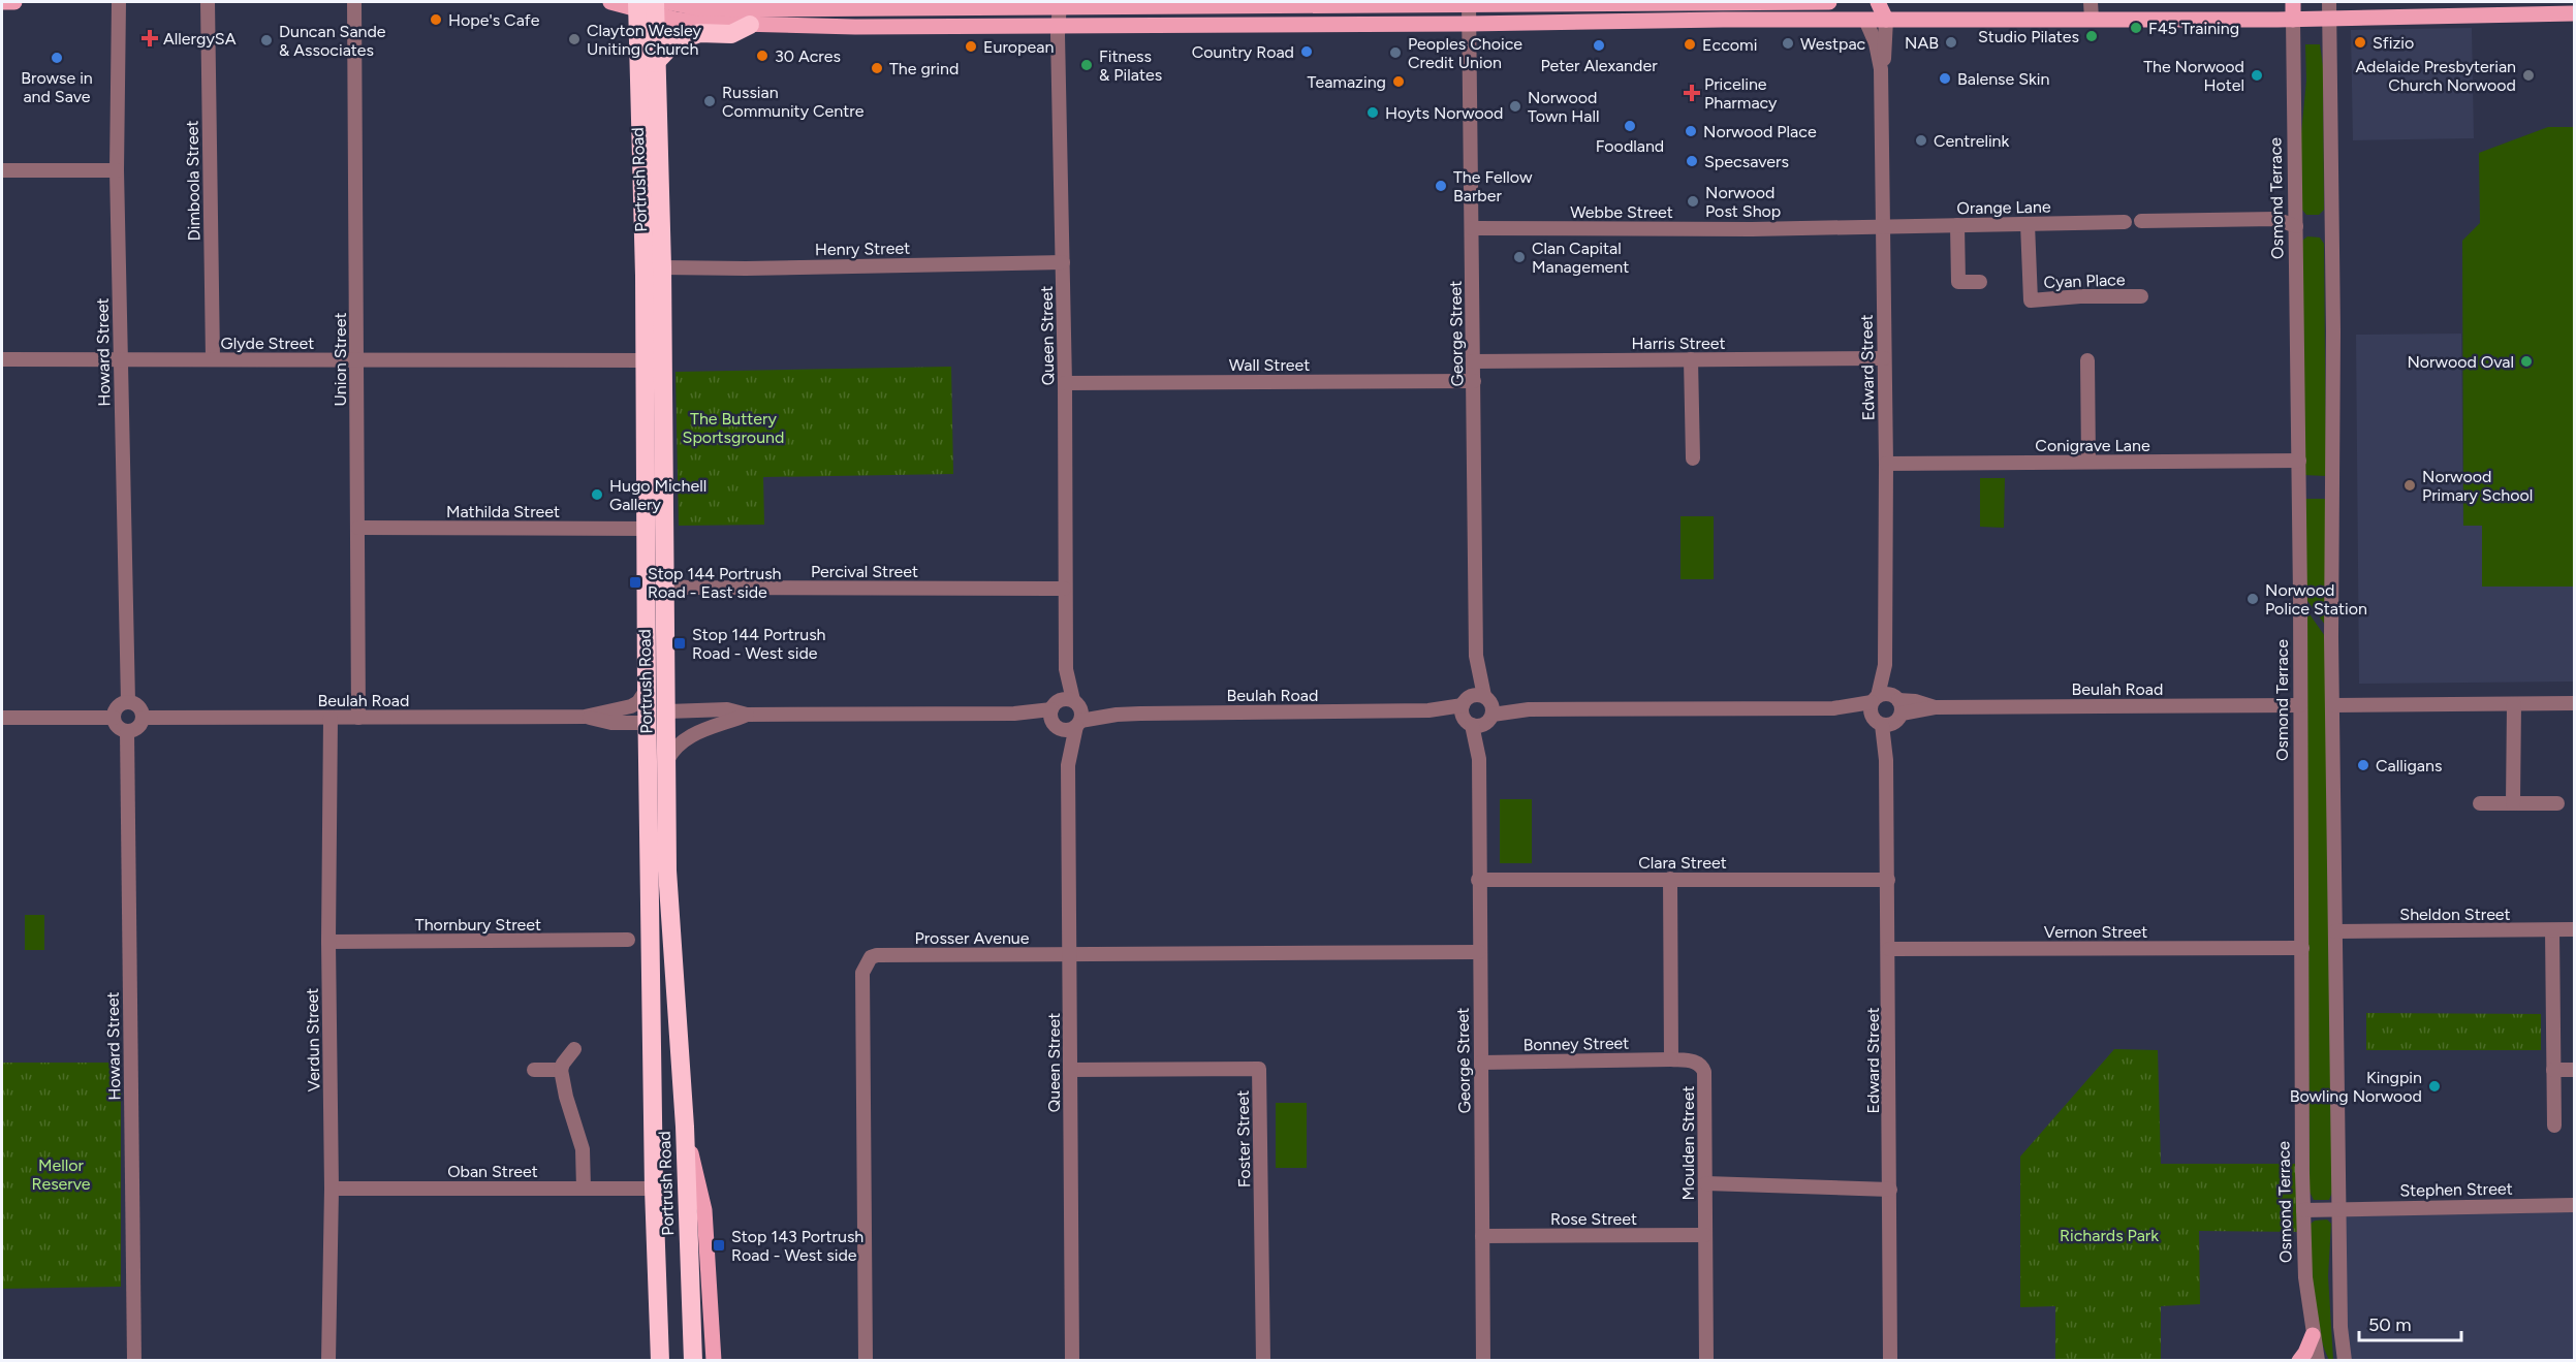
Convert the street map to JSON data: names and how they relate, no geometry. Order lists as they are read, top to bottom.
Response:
{
  "streets": {
    "highway": ["Portrush Road"],
    "main road": ["Osmond Terrace"],
    "street": [
      "Dimboola Street",
      "Orange Lane",
      "Webbe Street",
      "Henry Street",
      "Cyan Place",
      "George Street",
      "Queen Street",
      "Glyde Street",
      "Harris Street",
      "Howard Street",
      "Union Street",
      "Wall Street",
      "Edward Street",
      "Conigrave Lane",
      "Mathilda Street",
      "Percival Street",
      "Beulah Road",
      "Clara Street",
      "Sheldon Street",
      "Thornbury Street",
      "Vernon Street",
      "Prosser Avenue",
      "Verdun Street",
      "Bonney Street",
      "Foster Street",
      "Moulden Street",
      "Oban Street",
      "Stephen Street",
      "Rose Street"
    ]
  },
  "crossings": [
    ["Portrush Road", "Henry Street"],
    ["Portrush Road", "Glyde Street"],
    ["Portrush Road", "Mathilda Street"],
    ["Portrush Road", "Percival Street"],
    ["Portrush Road", "Beulah Road"],
    ["Portrush Road", "Oban Street"],
    ["Dimboola Street", "Glyde Street"],
    ["Osmond Terrace", "Conigrave Lane"],
    ["Osmond Terrace", "Beulah Road"],
    ["Osmond Terrace", "Vernon Street"],
    ["Osmond Terrace", "Stephen Street"],
    ["Orange Lane", "Webbe Street"],
    ["Orange Lane", "Cyan Place"],
    ["Orange Lane", "Edward Street"],
    ["Webbe Street", "George Street"],
    ["Webbe Street", "Edward Street"],
    ["Henry Street", "Queen Street"],
    ["George Street", "Harris Street"],
    ["George Street", "Wall Street"],
    ["George Street", "Beulah Road"],
    ["George Street", "Clara Street"],
    ["George Street", "Prosser Avenue"],
    ["George Street", "Bonney Street"],
    ["George Street", "Rose Street"],
    ["Queen Street", "Wall Street"],
    ["Queen Street", "Percival Street"],
    ["Queen Street", "Beulah Road"],
    ["Queen Street", "Prosser Avenue"],
    ["Queen Street", "Foster Street"],
    ["Glyde Street", "Howard Street"],
    ["Glyde Street", "Union Street"],
    ["Harris Street", "Edward Street"],
    ["Howard Street", "Beulah Road"],
    ["Union Street", "Mathilda Street"],
    ["Union Street", "Beulah Road"],
    ["Edward Street", "Conigrave Lane"],
    ["Edward Street", "Beulah Road"],
    ["Edward Street", "Clara Street"],
    ["Edward Street", "Vernon Street"],
    ["Beulah Road", "Verdun Street"],
    ["Thornbury Street", "Verdun Street"],
    ["Verdun Street", "Oban Street"],
    ["Bonney Street", "Moulden Street"],
    ["Moulden Street", "Rose Street"]
  ],
  "parks": ["The Buttery Sportsground", "Mellor Reserve", "Richards Park"],
  "places": {
    "other": [
      "Hope's Cafe",
      "F45 Training",
      "Studio Pilates",
      "Clayton Wesley Uniting Church",
      "Duncan Sande & Associates",
      "NAB",
      "Sfizio",
      "Westpac",
      "Eccomi",
      "Peter Alexander",
      "European",
      "Country Road",
      "Peoples Choice Credit Union",
      "30 Acres",
      "Browse in and Save",
      "Fitness & Pilates",
      "The grind",
      "The Norwood Hotel",
      "Adelaide Presbyterian Church Norwood",
      "Balense Skin",
      "Teamazing",
      "Russian Community Centre",
      "Norwood Town Hall",
      "Hoyts Norwood",
      "Foodland",
      "Norwood Place",
      "Centrelink",
      "Specsavers",
      "The Fellow Barber",
      "Norwood Post Shop",
      "Clan Capital Management",
      "Norwood Oval",
      "Norwood Primary School",
      "Hugo Michell Gallery",
      "Norwood Police Station",
      "Calligans",
      "Kingpin Bowling Norwood"
    ],
    "health": ["AllergySA", "Priceline Pharmacy"],
    "transit": ["Stop 144 Portrush Road - East side", "Stop 144 Portrush Road - West side", "Stop 143 Portrush Road - West side"]
  },
  "scale_bar": "50 m"
}
